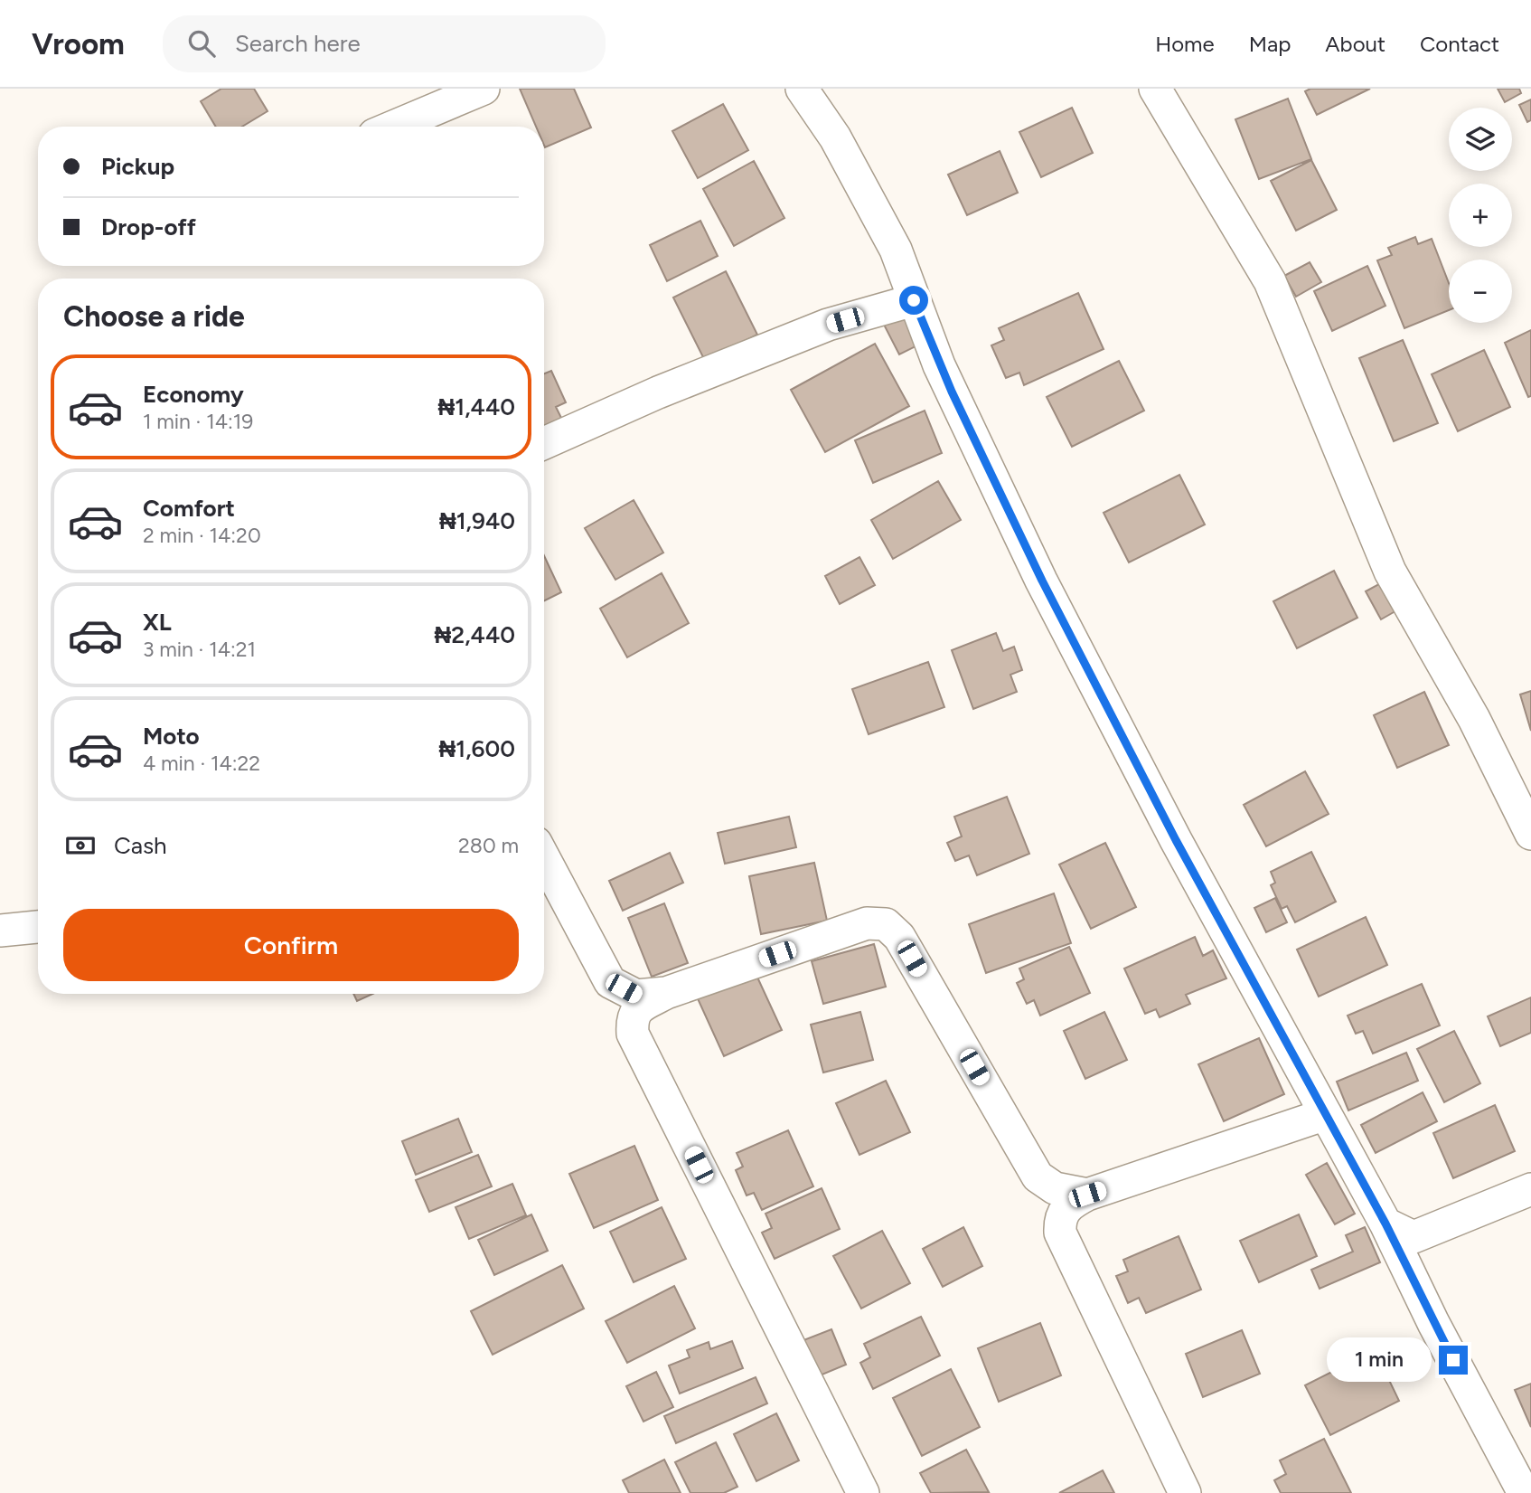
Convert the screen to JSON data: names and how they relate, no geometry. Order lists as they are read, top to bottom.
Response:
{
  "page": {
    "header": "Vroom",
    "search": "Search here",
    "nav": [
      "Home",
      "Map",
      "About",
      "Contact"
    ],
    "map_buttons": ["+", "−"],
    "banner": ["Pickup", "Drop-off"],
    "heading": "Choose a ride",
    "list": [
      {
        "name": "Economy",
        "note": "1 min · 14:19",
        "value": "₦1,440"
      },
      {
        "name": "Comfort",
        "note": "2 min · 14:20",
        "value": "₦1,940"
      },
      {
        "name": "XL",
        "note": "3 min · 14:21",
        "value": "₦2,440"
      },
      {
        "name": "Moto",
        "note": "4 min · 14:22",
        "value": "₦1,600"
      }
    ],
    "pay": ["Cash", "280 m"],
    "buttons": "Confirm",
    "bubble": "1 min"
  }
}
